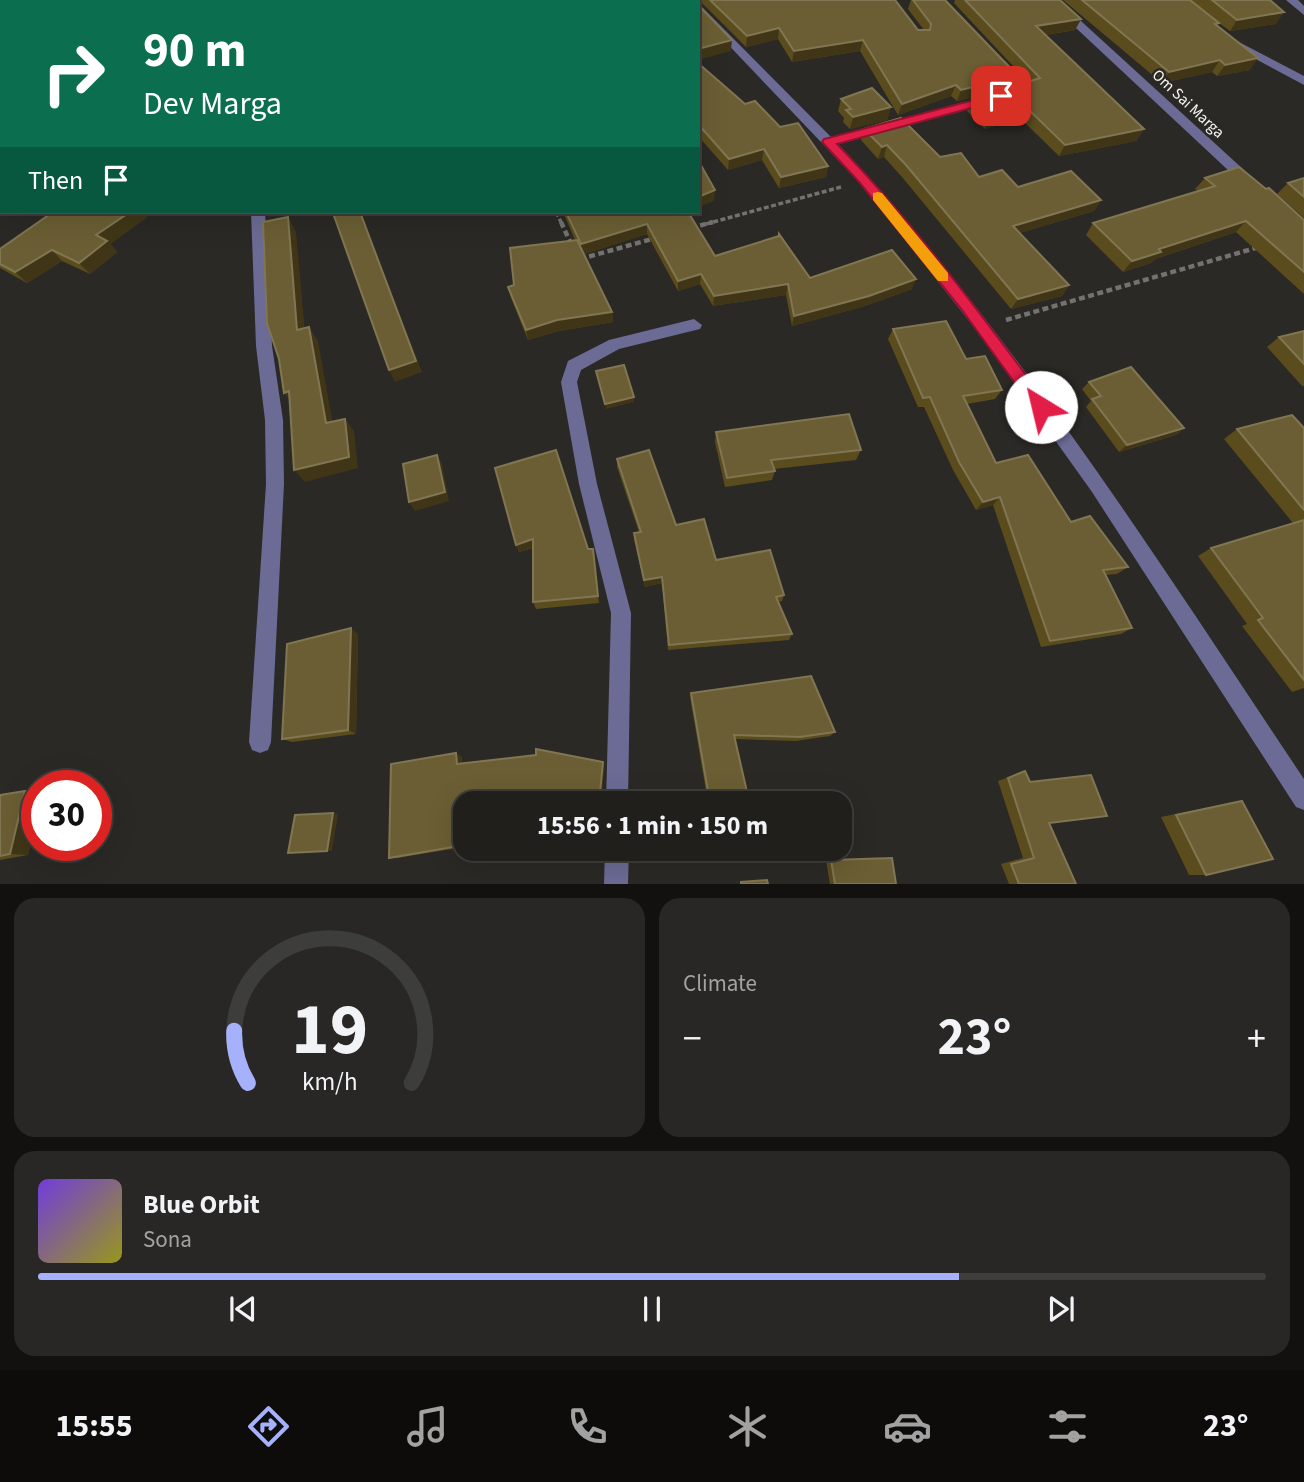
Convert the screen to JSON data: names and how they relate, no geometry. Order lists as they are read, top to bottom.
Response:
{
  "streets": {
    "street": ["Om Sai Marga"]
  },
  "page": {
    "turn": ["90 m", "Dev Marga"],
    "then": "Then",
    "limit": "30",
    "trip": "15:56 · 1 min · 150 m",
    "tile": "Climate",
    "heat": ["−", "23°", "+"],
    "song": ["Blue Orbit", "Sona"],
    "tabs": ["15:55", "23°"],
    "gauge": ["19", "km/h"]
  }
}
